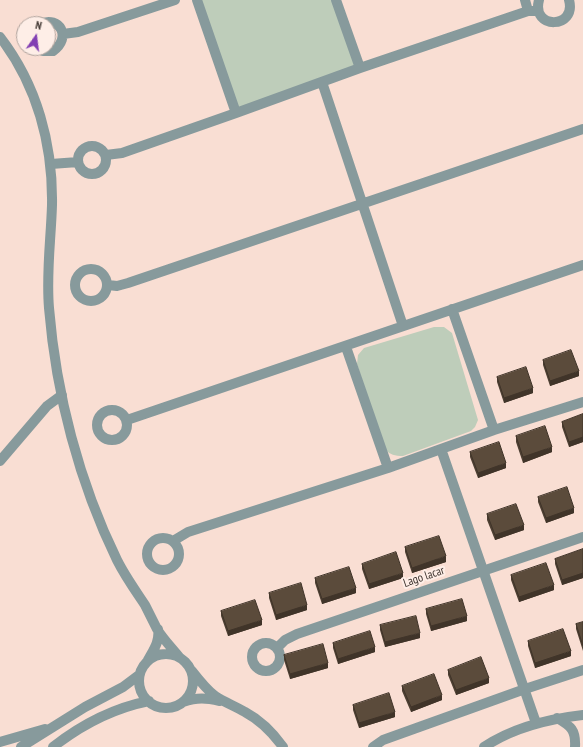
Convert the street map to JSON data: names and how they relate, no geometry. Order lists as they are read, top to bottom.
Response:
{
  "streets": {
    "street": ["Lago lacar"]
  },
  "north": "top"
}
